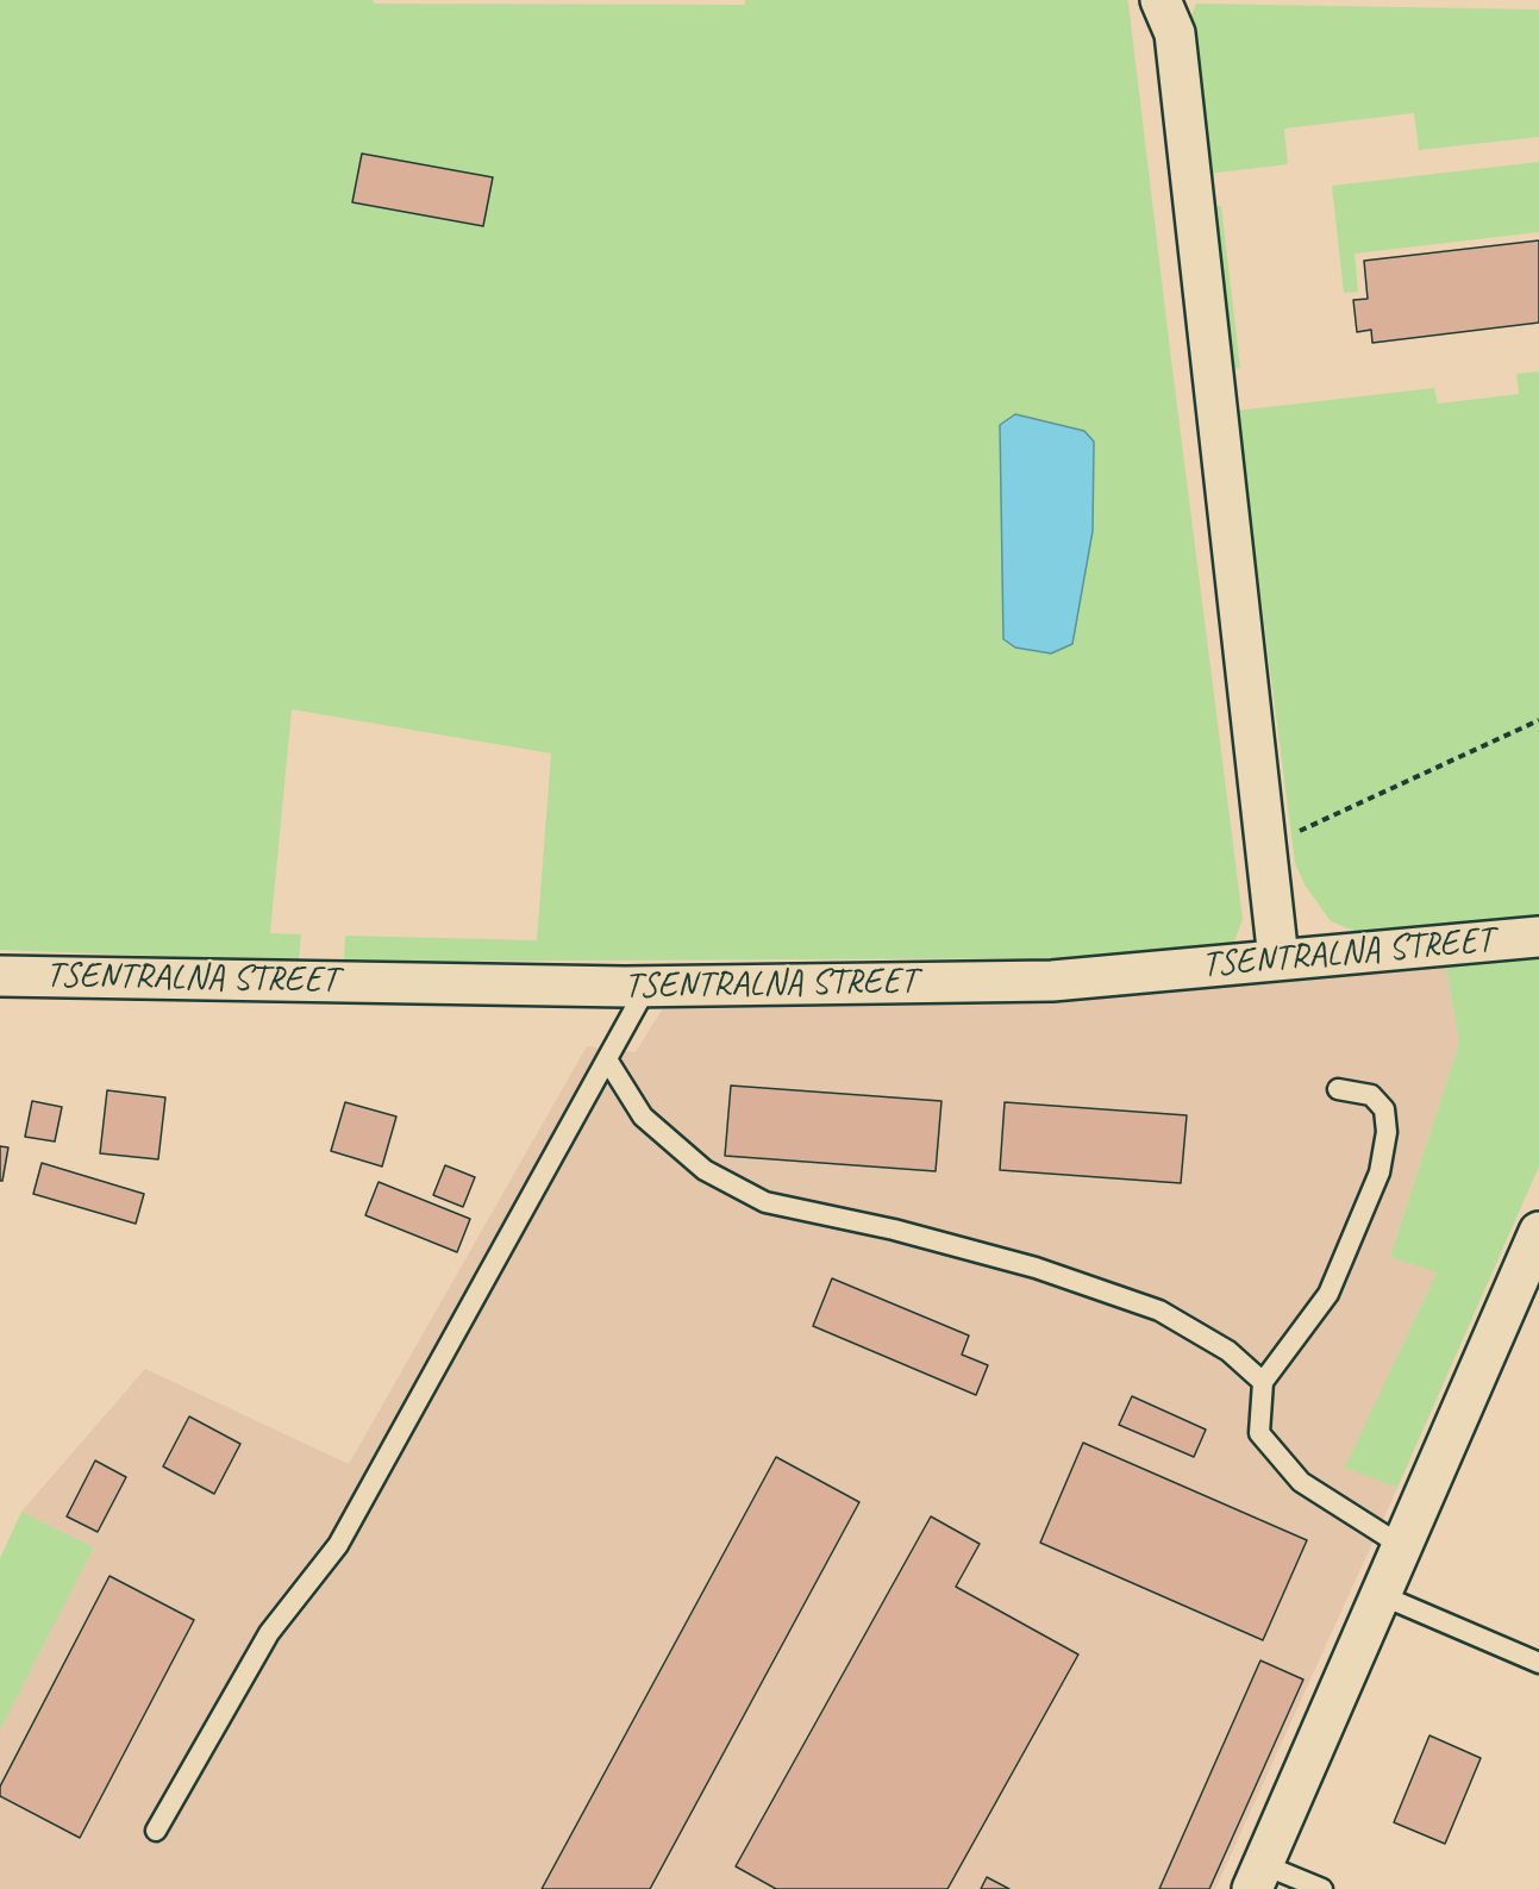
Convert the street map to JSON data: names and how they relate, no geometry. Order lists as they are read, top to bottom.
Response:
{
  "streets": {
    "street": ["TSENTRALNA STREET"]
  }
}
